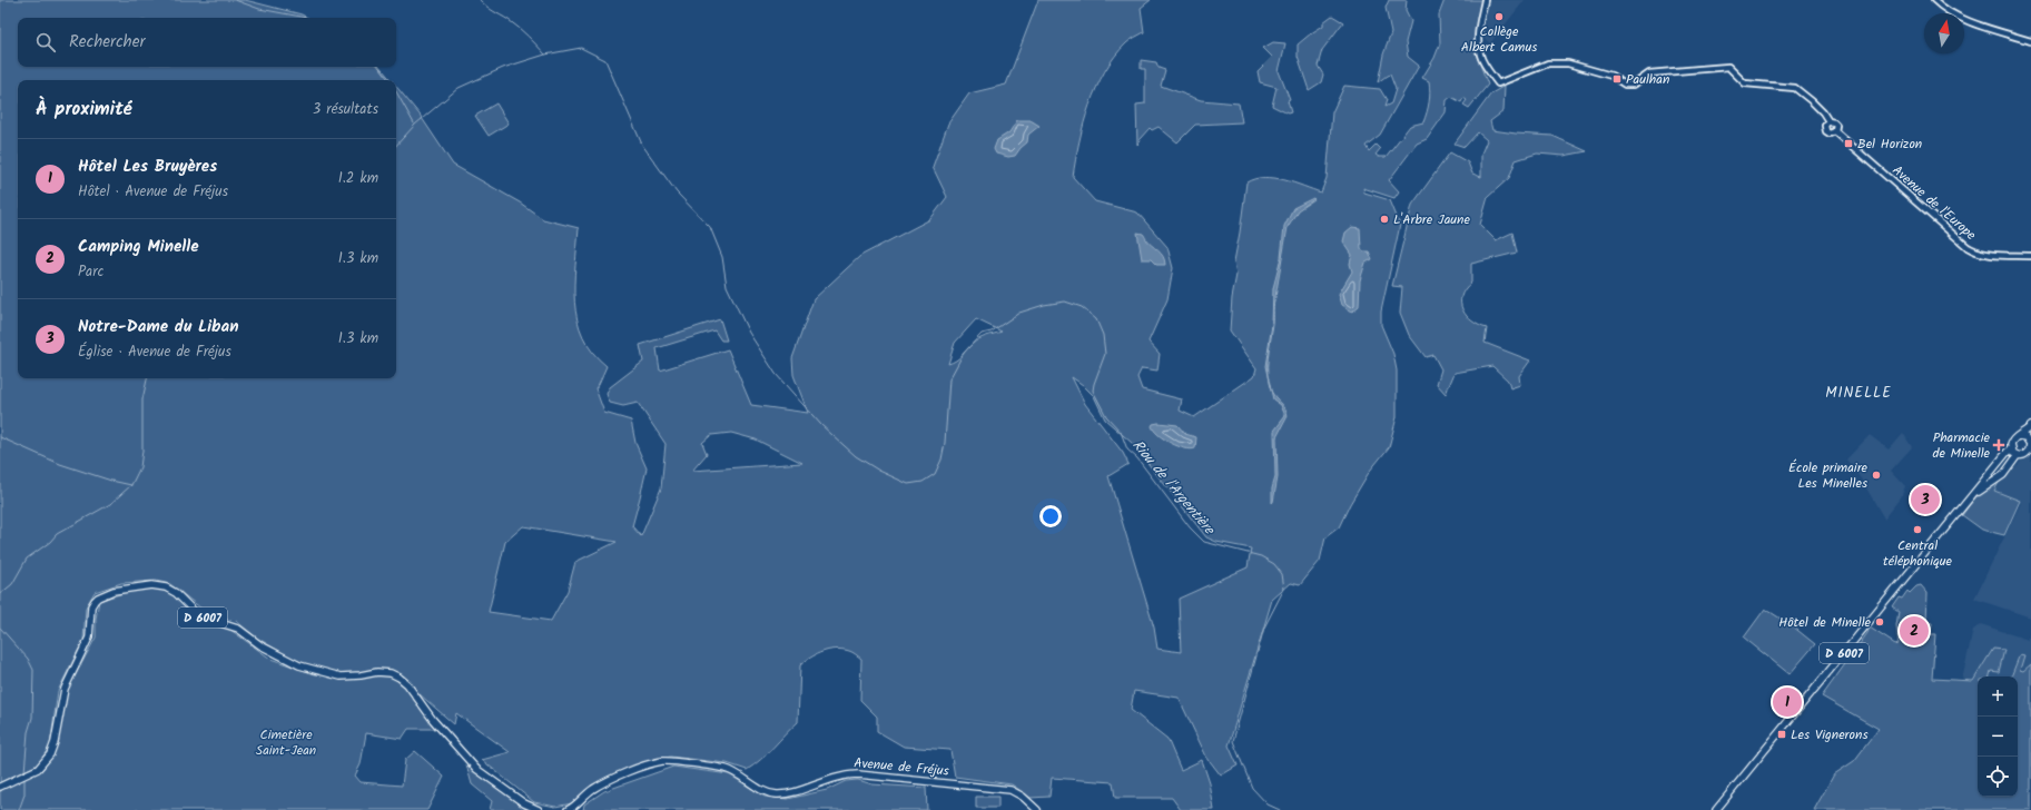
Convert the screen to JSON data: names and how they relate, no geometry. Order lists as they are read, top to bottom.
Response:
{
  "streets": {
    "main road": ["D 6007", "Avenue de Fréjus"],
    "street": ["Avenue de l'Europe"]
  },
  "districts": ["MINELLE"],
  "water": ["Riou de l'Argentière"],
  "parks": ["Cimetière Saint-Jean"],
  "places": {
    "other": [
      "Collège Albert Camus",
      "L'Arbre Jaune",
      "École primaire Les Minelles",
      "Central téléphonique",
      "Hôtel de Minelle"
    ],
    "transit": ["Paulhan", "Bel Horizon", "Les Vignerons"],
    "health": ["Pharmacie de Minelle"]
  },
  "north": "top",
  "page": {
    "search": "Rechercher",
    "heading": ["À proximité", "3 résultats"],
    "list": [
      {
        "mark": "1",
        "name": "Hôtel Les Bruyères",
        "note": "Hôtel · Avenue de Fréjus",
        "value": "1.2 km"
      },
      {
        "mark": "2",
        "name": "Camping Minelle",
        "note": "Parc",
        "value": "1.3 km"
      },
      {
        "mark": "3",
        "name": "Notre-Dame du Liban",
        "note": "Église · Avenue de Fréjus",
        "value": "1.3 km"
      }
    ],
    "pins": ["3", "2", "1"],
    "map_buttons": ["+", "−"]
  }
}
